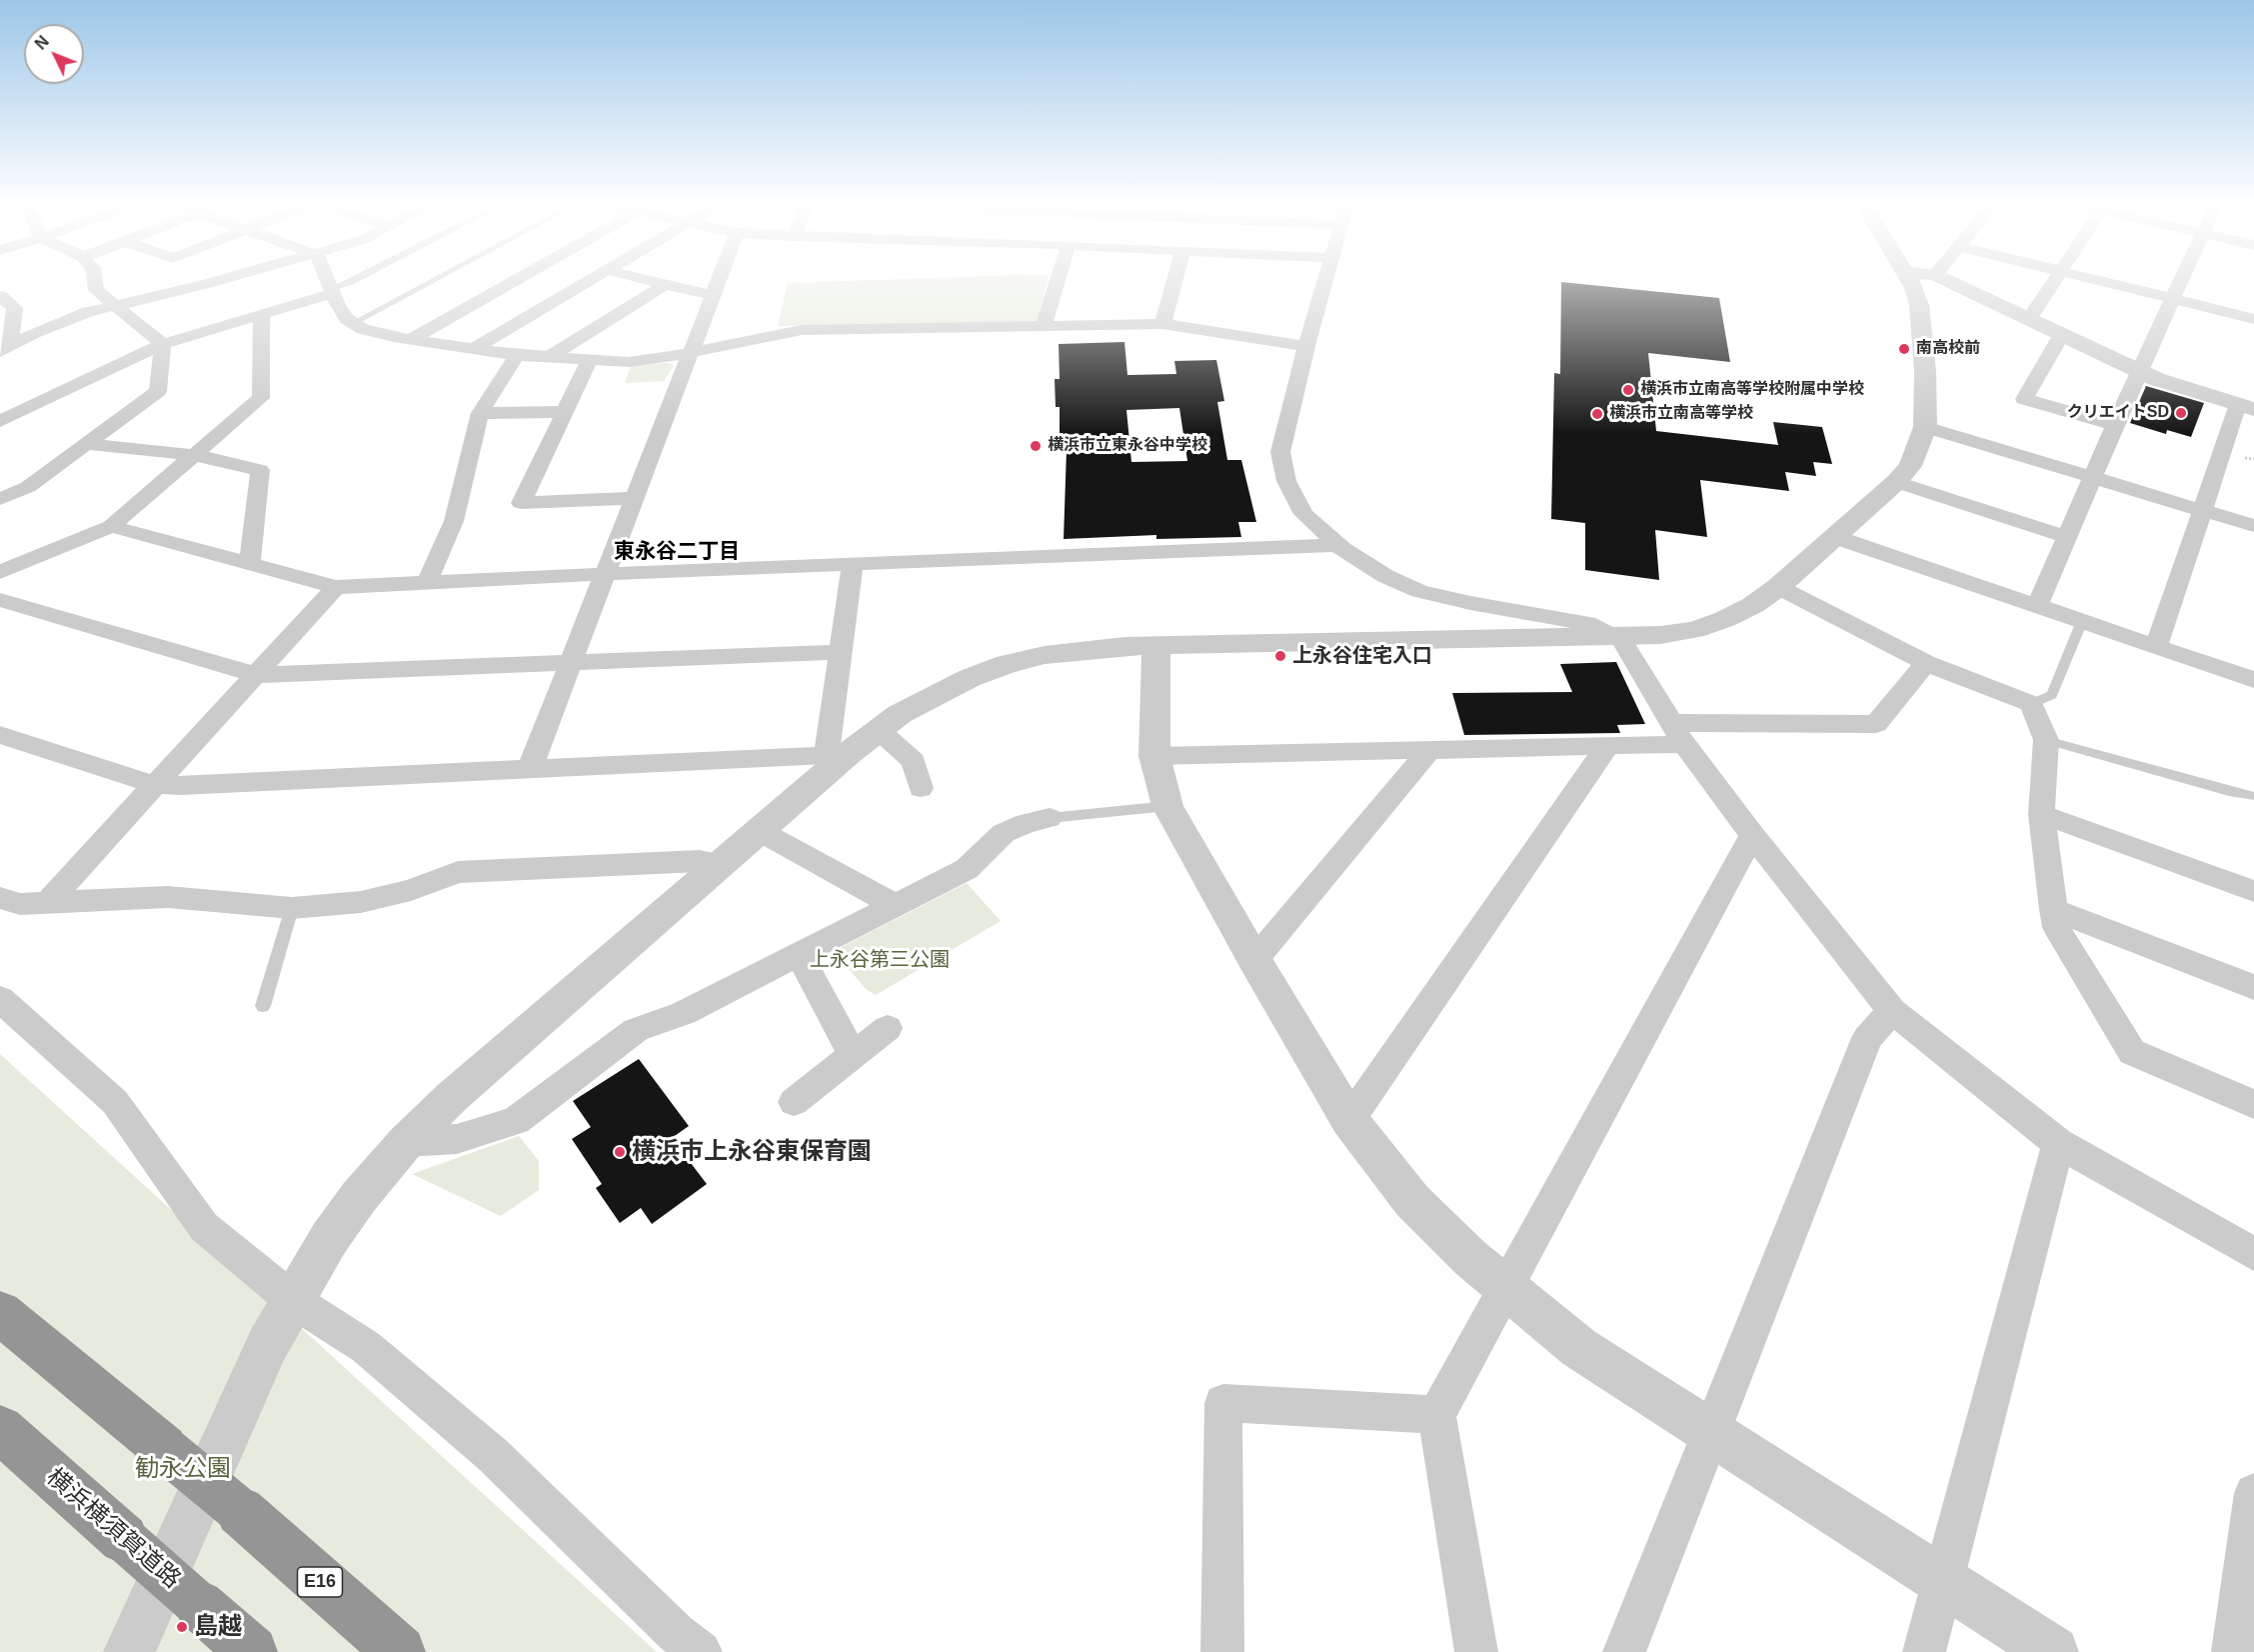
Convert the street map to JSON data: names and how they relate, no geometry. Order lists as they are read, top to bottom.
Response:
{
  "streets": {
    "highway": ["横浜横須賀道路", "E16"]
  },
  "districts": ["東永谷二丁目"],
  "parks": ["上永谷第三公園", "勧永公園"],
  "places": [
    "南高校前",
    "横浜市立南高等学校附属中学校",
    "クリエイトSD",
    "横浜市立南高等学校",
    "横浜市立東永谷中学校",
    "上永谷住宅入口",
    "横浜市上永谷東保育園",
    "島越"
  ],
  "north": "top left"
}
